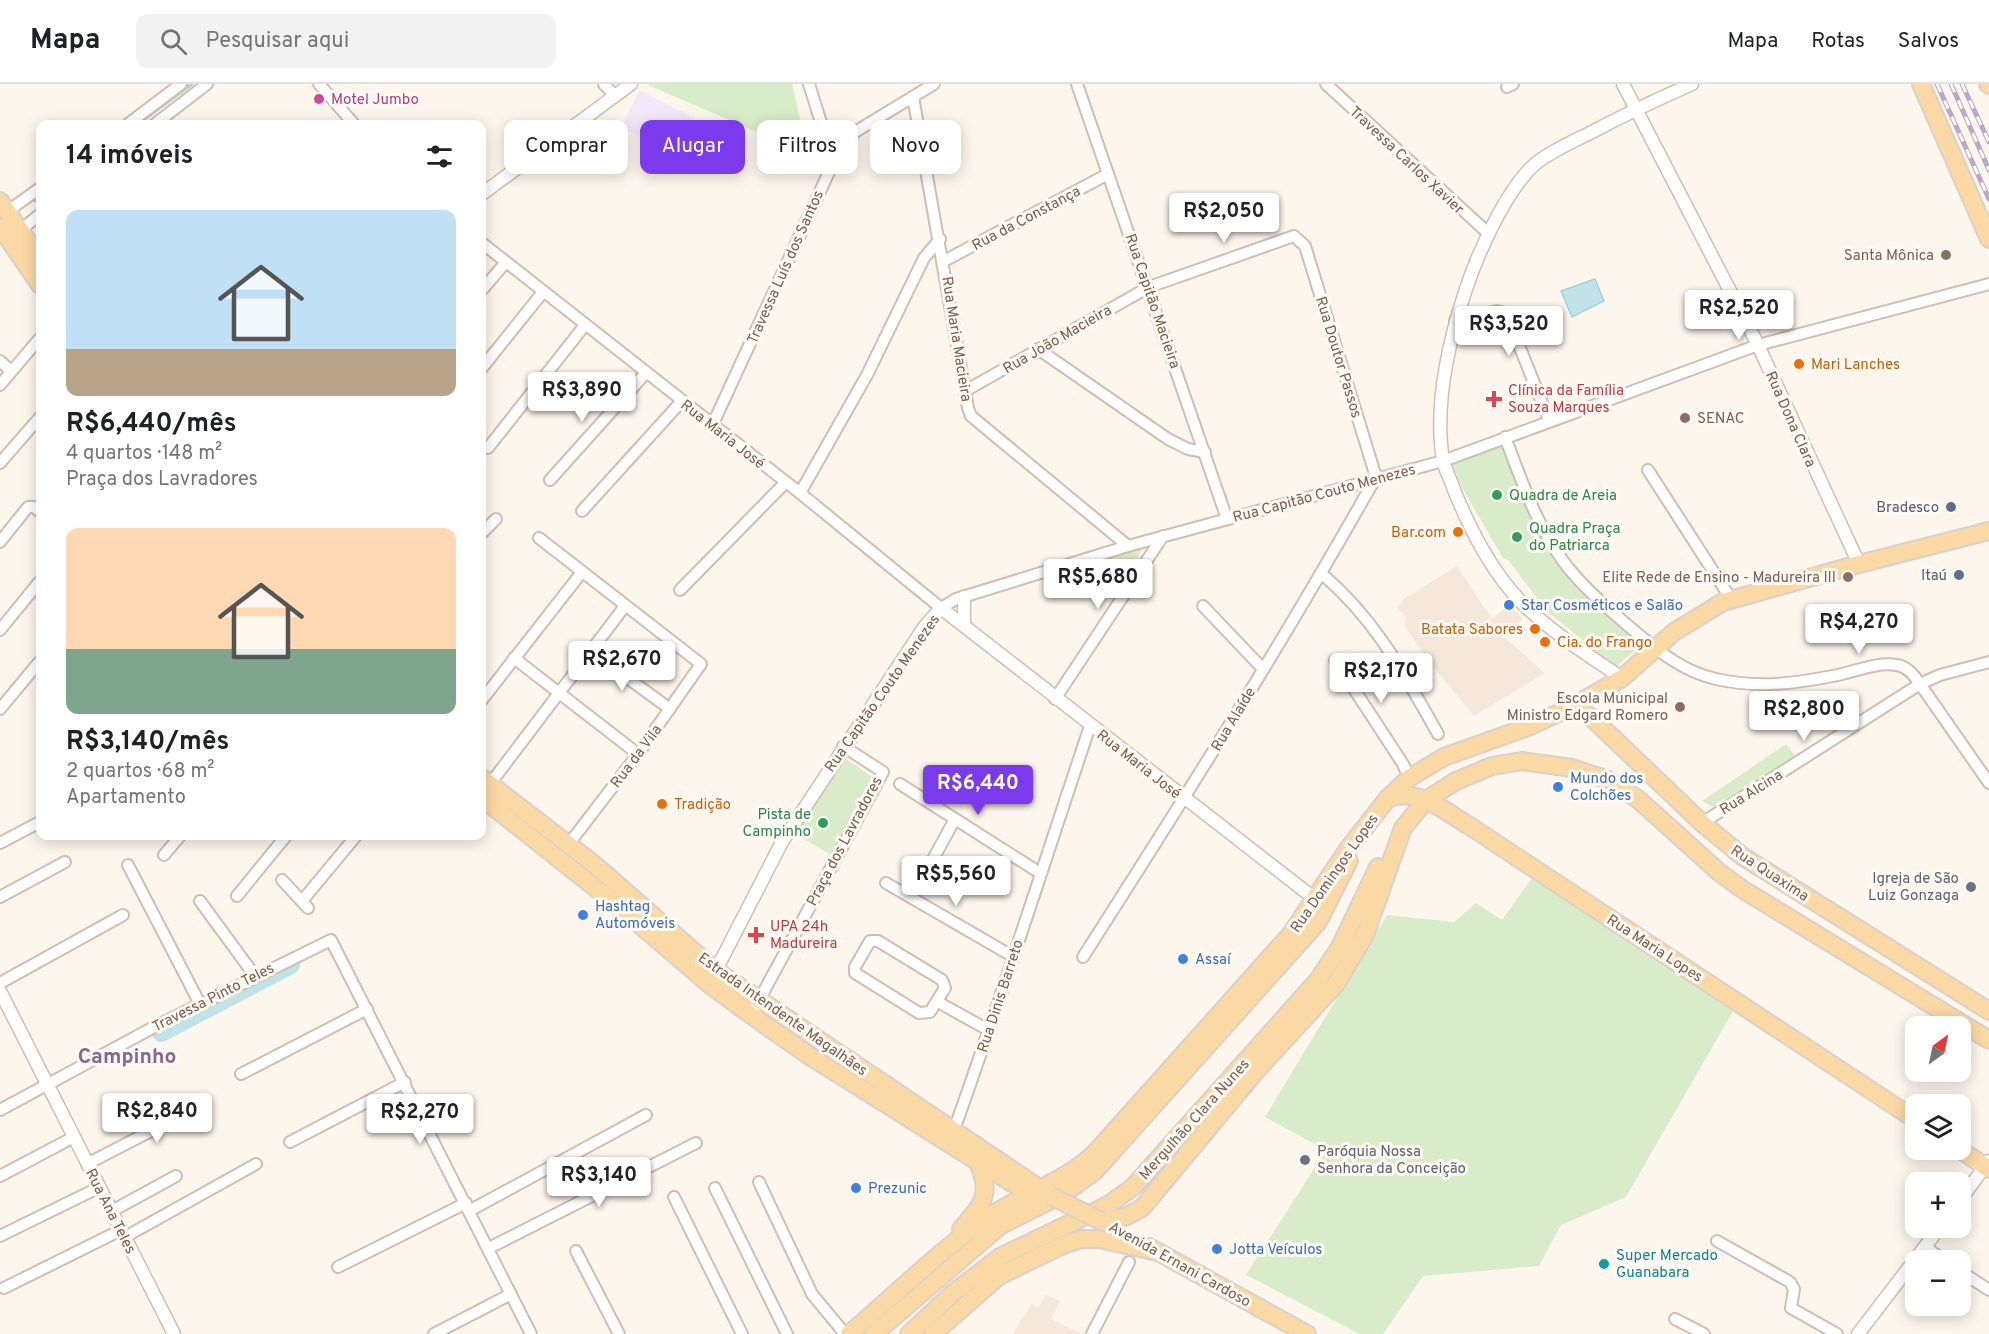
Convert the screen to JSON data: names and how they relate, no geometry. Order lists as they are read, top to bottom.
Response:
{
  "streets": {
    "main road": [
      "Rua Domingos Lopes",
      "Rua Quaxima",
      "Rua Maria Lopes",
      "Estrada Intendente Magalhães",
      "Mergulhão Clara Nunes",
      "Avenida Ernani Cardoso"
    ],
    "street": [
      "Travessa Carlos Xavier",
      "Rua da Constança",
      "Travessa Luís dos Santos",
      "Rua Capitão Macieira",
      "Rua Maria Macieira",
      "Rua João Macieira",
      "Rua Doutor Passos",
      "Rua Dona Clara",
      "Rua Maria José",
      "Rua Capitão Couto Menezes",
      "Rua Alaíde",
      "Rua da Vila",
      "Rua Alcina",
      "Praça dos Lavradores",
      "Rua Dinis Barreto",
      "Travessa Pinto Teles",
      "Rua Ana Teles"
    ]
  },
  "crossings": [
    ["Rua da Constança", "Rua Capitão Macieira"],
    ["Rua da Constança", "Rua Maria Macieira"],
    ["Travessa Luís dos Santos", "Rua Maria Macieira"],
    ["Travessa Luís dos Santos", "Rua Maria José"],
    ["Rua Capitão Macieira", "Rua João Macieira"],
    ["Rua Capitão Macieira", "Rua Capitão Couto Menezes"],
    ["Rua Maria Macieira", "Rua João Macieira"],
    ["Rua Maria Macieira", "Rua Capitão Couto Menezes"],
    ["Rua João Macieira", "Rua Doutor Passos"],
    ["Rua Doutor Passos", "Rua Capitão Couto Menezes"],
    ["Rua Doutor Passos", "Rua Alaíde"],
    ["Rua Dona Clara", "Rua Capitão Couto Menezes"],
    ["Rua Dona Clara", "Rua Domingos Lopes"],
    ["Rua Maria José", "Rua Capitão Couto Menezes"],
    ["Rua Maria José", "Rua Alaíde"],
    ["Rua Maria José", "Rua Domingos Lopes"],
    ["Rua Maria José", "Rua Dinis Barreto"],
    ["Rua Capitão Couto Menezes", "Rua Alaíde"],
    ["Rua Capitão Couto Menezes", "Praça dos Lavradores"],
    ["Rua Capitão Couto Menezes", "Estrada Intendente Magalhães"],
    ["Rua da Vila", "Estrada Intendente Magalhães"],
    ["Rua Alcina", "Rua Quaxima"],
    ["Praça dos Lavradores", "Rua Dinis Barreto"],
    ["Praça dos Lavradores", "Estrada Intendente Magalhães"],
    ["Rua Domingos Lopes", "Rua Quaxima"],
    ["Rua Domingos Lopes", "Rua Maria Lopes"],
    ["Rua Domingos Lopes", "Estrada Intendente Magalhães"],
    ["Rua Domingos Lopes", "Mergulhão Clara Nunes"],
    ["Rua Domingos Lopes", "Avenida Ernani Cardoso"],
    ["Rua Dinis Barreto", "Estrada Intendente Magalhães"],
    ["Travessa Pinto Teles", "Rua Ana Teles"],
    ["Estrada Intendente Magalhães", "Avenida Ernani Cardoso"]
  ],
  "districts": ["Campinho"],
  "places": {
    "other": [
      "Motel Jumbo",
      "Santa Mônica",
      "Mari Lanches",
      "SENAC",
      "Quadra de Areia",
      "Bradesco",
      "Bar.com",
      "Quadra Praça do Patriarca",
      "Itaú",
      "Elite Rede de Ensino - Madureira III",
      "Star Cosméticos e Salão",
      "Batata Sabores",
      "Cia. do Frango",
      "Escola Municipal Ministro Edgard Romero",
      "Mundo dos Colchões",
      "Tradição",
      "Pista de Campinho",
      "Igreja de São Luiz Gonzaga",
      "Hashtag Automóveis",
      "Assaí",
      "Paróquia Nossa Senhora da Conceição",
      "Prezunic",
      "Jotta Veículos",
      "Super Mercado Guanabara"
    ],
    "health": ["Clínica da Família Souza Marques", "UPA 24h Madureira"]
  },
  "north": "top right",
  "page": {
    "header": "Mapa",
    "search": "Pesquisar aqui",
    "nav": ["Mapa", "Rotas", "Salvos"],
    "chip": [
      "Comprar",
      "Alugar",
      "Filtros",
      "Novo"
    ],
    "heading": "14 imóveis",
    "list": [
      {
        "name": "R$6,440/mês",
        "note": "4 quartos · 148 m² · Praça dos Lavradores"
      },
      {
        "name": "R$3,140/mês",
        "note": "2 quartos · 68 m² · Apartamento"
      }
    ],
    "price": [
      "R$2,050",
      "R$2,520",
      "R$3,520",
      "R$3,890",
      "R$5,680",
      "R$4,270",
      "R$2,670",
      "R$2,170",
      "R$2,800",
      "R$6,440",
      "R$5,560",
      "R$2,840",
      "R$2,270",
      "R$3,140"
    ],
    "map_buttons": ["+", "−"]
  }
}
